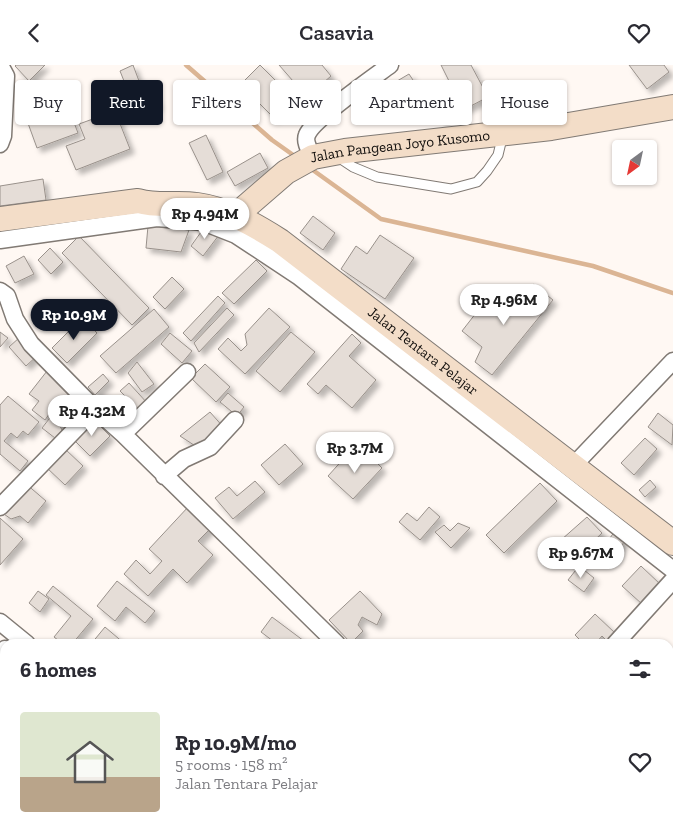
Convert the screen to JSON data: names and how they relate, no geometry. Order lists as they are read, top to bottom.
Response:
{
  "streets": {
    "main road": ["Jalan Pangean Joyo Kusomo", "Jalan Tentara Pelajar"]
  },
  "crossings": [
    ["Jalan Pangean Joyo Kusomo", "Jalan Tentara Pelajar"]
  ],
  "north": "bottom left",
  "page": {
    "header": "Casavia",
    "chip": [
      "Buy",
      "Rent",
      "Filters",
      "New",
      "Apartment",
      "House"
    ],
    "price": [
      "Rp 4.94M",
      "Rp 4.96M",
      "Rp 10.9M",
      "Rp 4.32M",
      "Rp 3.7M",
      "Rp 9.67M"
    ],
    "heading": "6 homes",
    "list": [
      {
        "name": "Rp 10.9M/mo",
        "note": "5 rooms · 158 m² · Jalan Tentara Pelajar"
      }
    ]
  }
}
